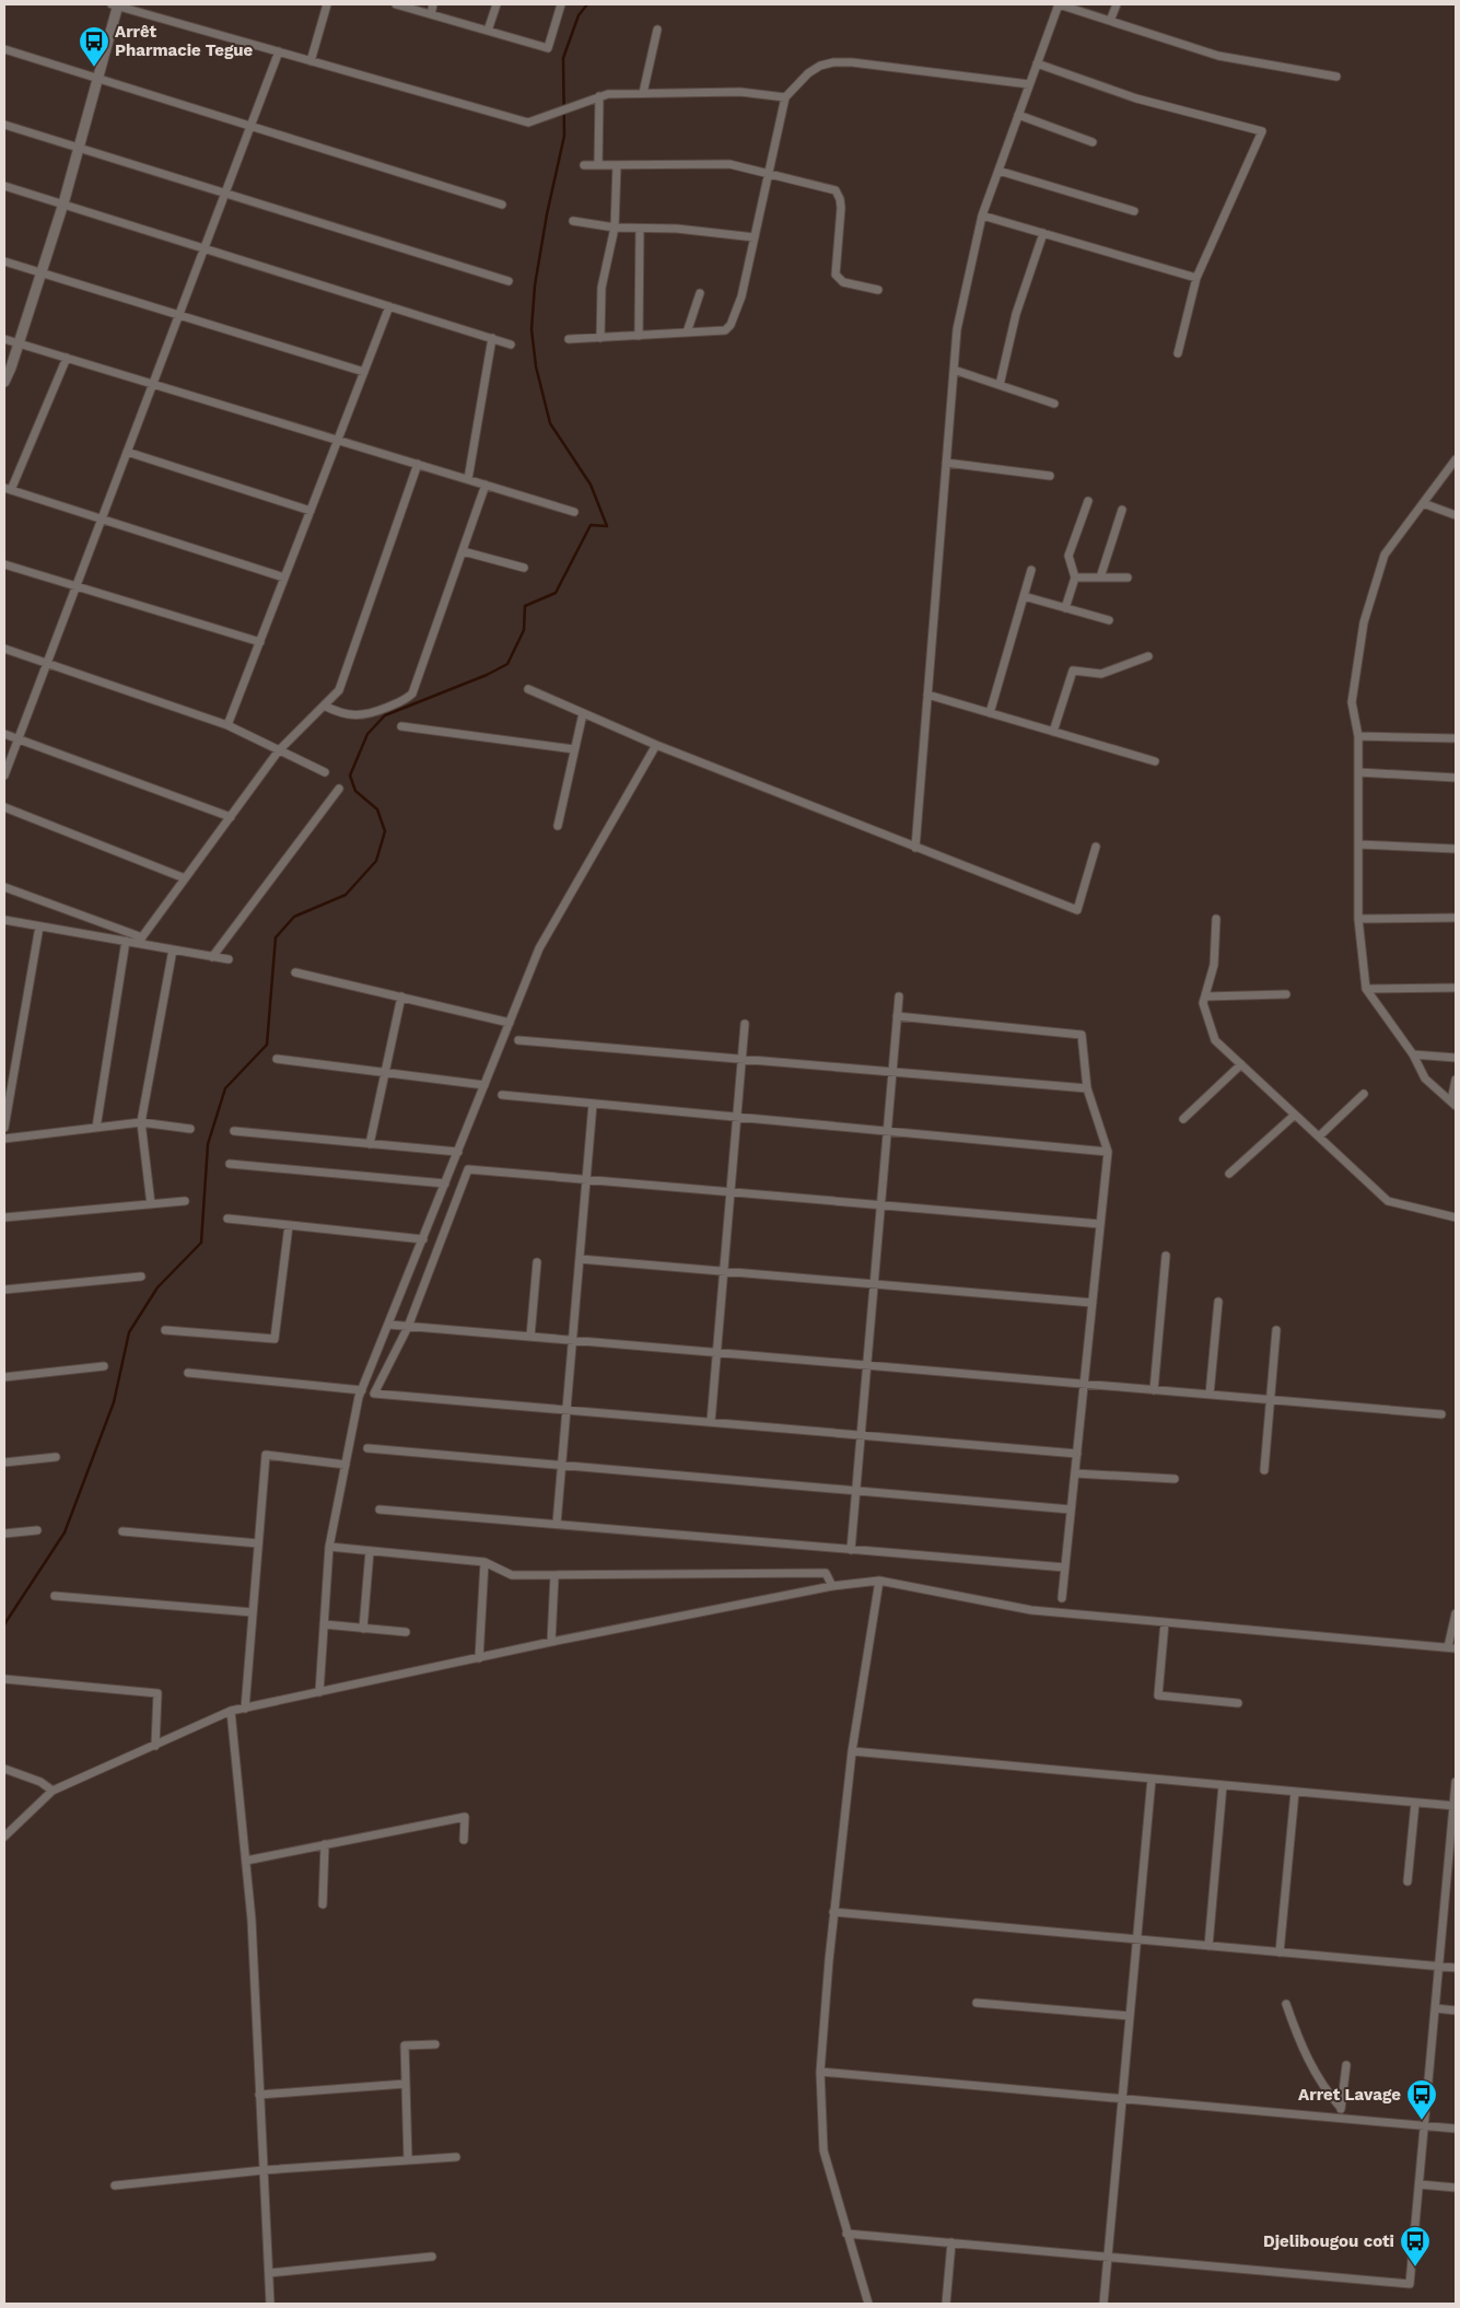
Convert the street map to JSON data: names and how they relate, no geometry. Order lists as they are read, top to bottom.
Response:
{
  "places": {
    "bus stop": ["Arrêt Pharmacie Tegue", "Arret Lavage", "Djelibougou coti"]
  }
}
